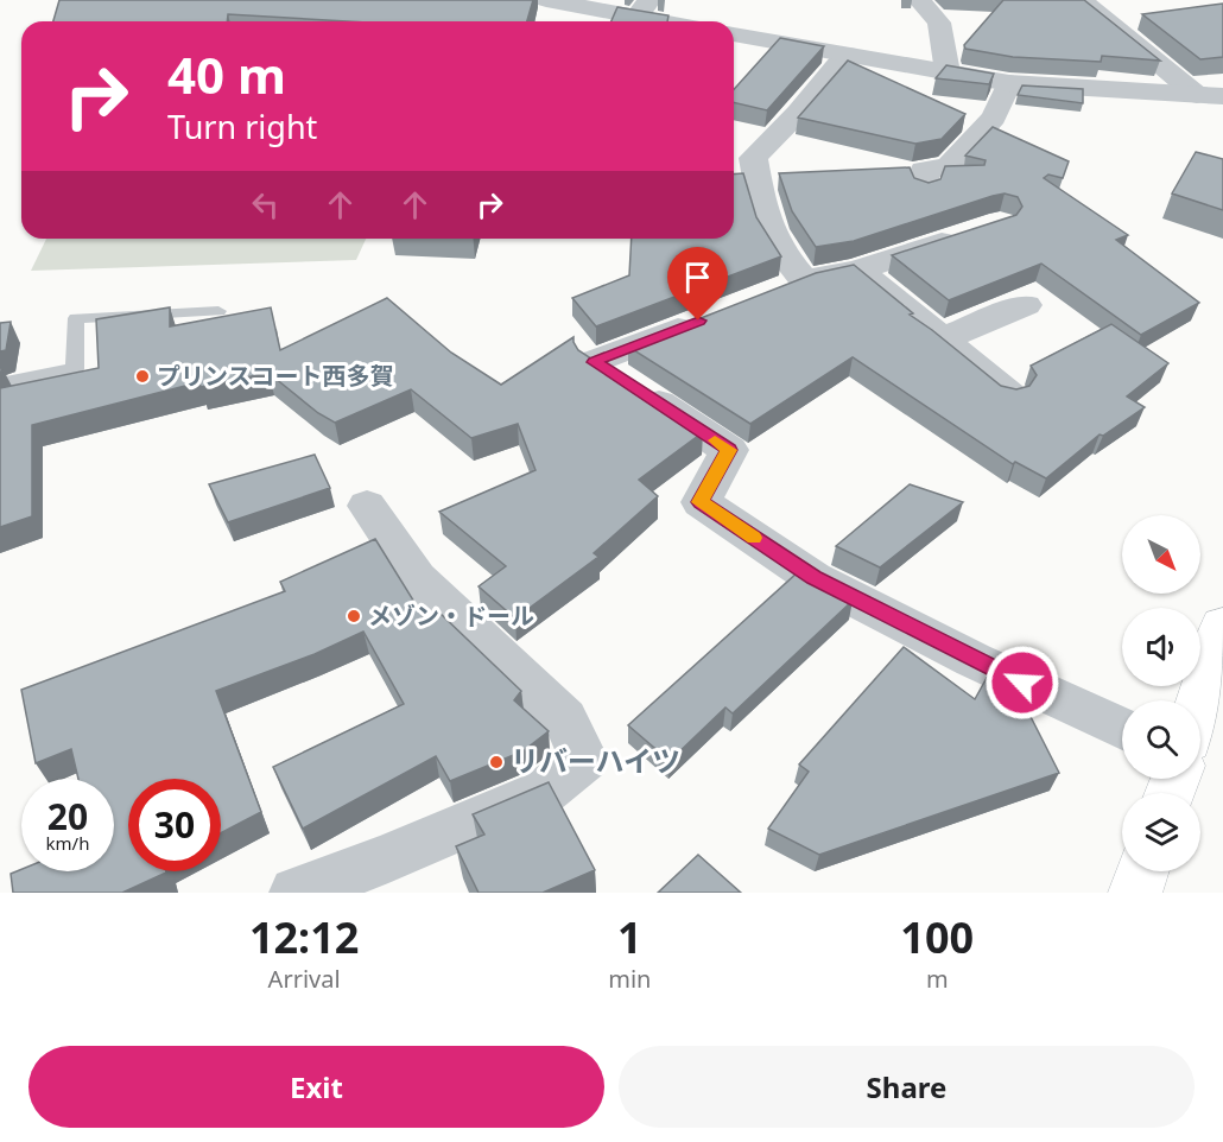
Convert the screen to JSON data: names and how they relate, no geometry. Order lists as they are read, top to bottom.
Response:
{
  "places": ["プリンスコート西多賀", "メゾン・ドール", "リバーハイツ"],
  "north": "bottom right",
  "page": {
    "turn": ["40 m", "Turn right"],
    "speed": "20 km/h",
    "limit": "30",
    "eta": [
      "12:12",
      "Arrival",
      "1",
      "min",
      "100",
      "m"
    ],
    "buttons": ["Exit", "Share"]
  }
}
